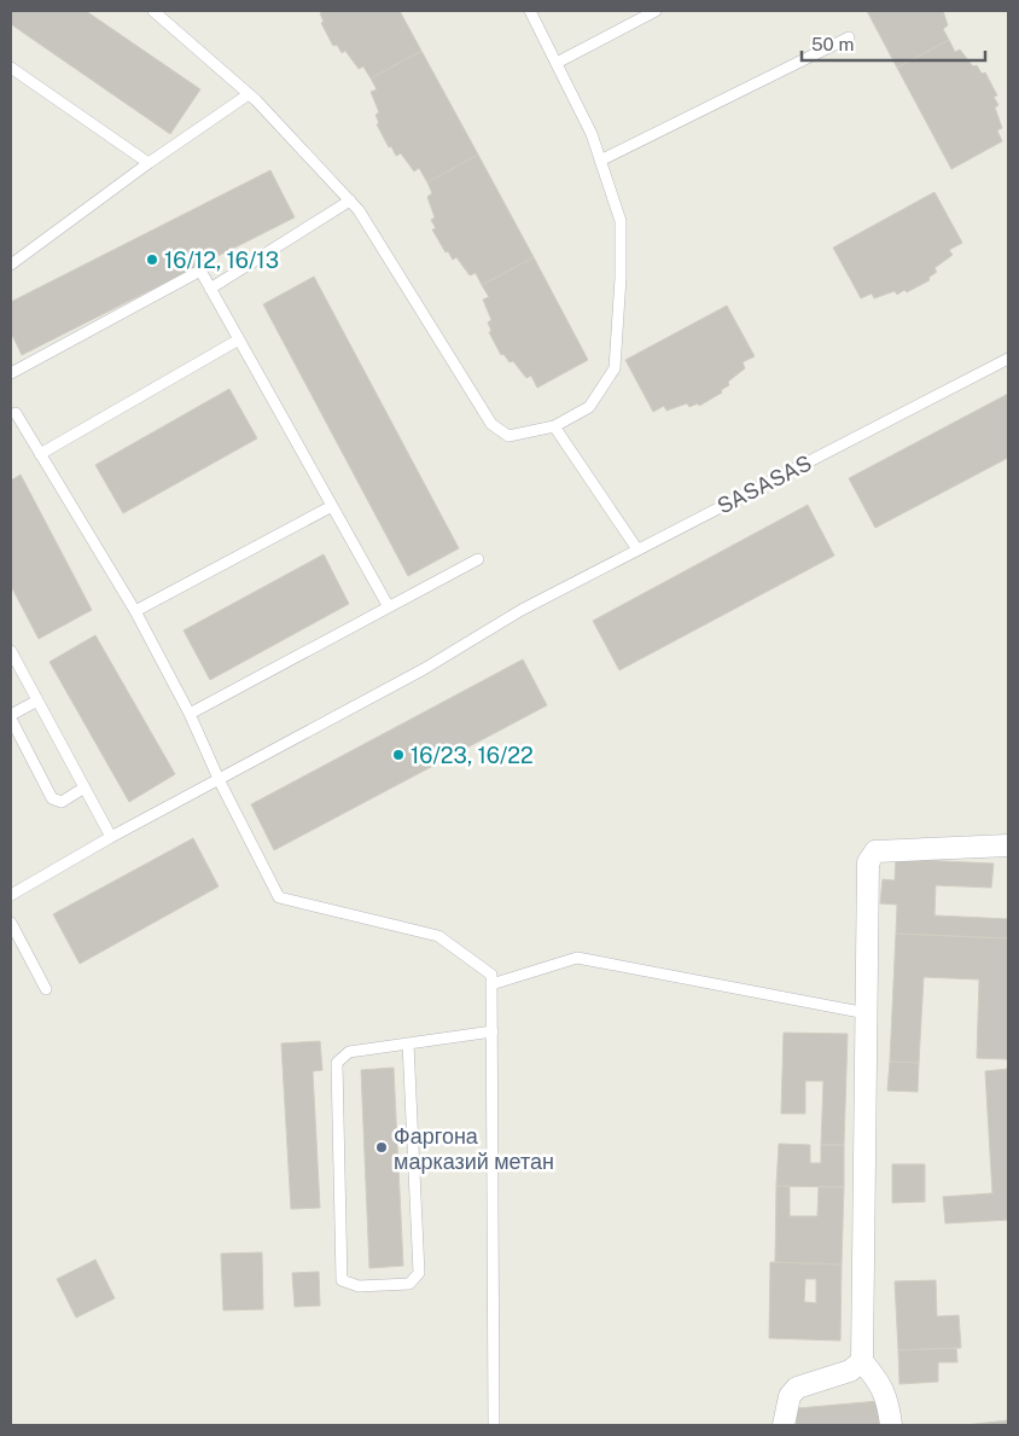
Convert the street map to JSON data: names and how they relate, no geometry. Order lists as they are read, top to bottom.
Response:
{
  "streets": {
    "lane": ["SASASAS"]
  },
  "places": ["16/12, 16/13", "16/23, 16/22", "Фаргона марказий метан"],
  "scale_bar": "50 m"
}
